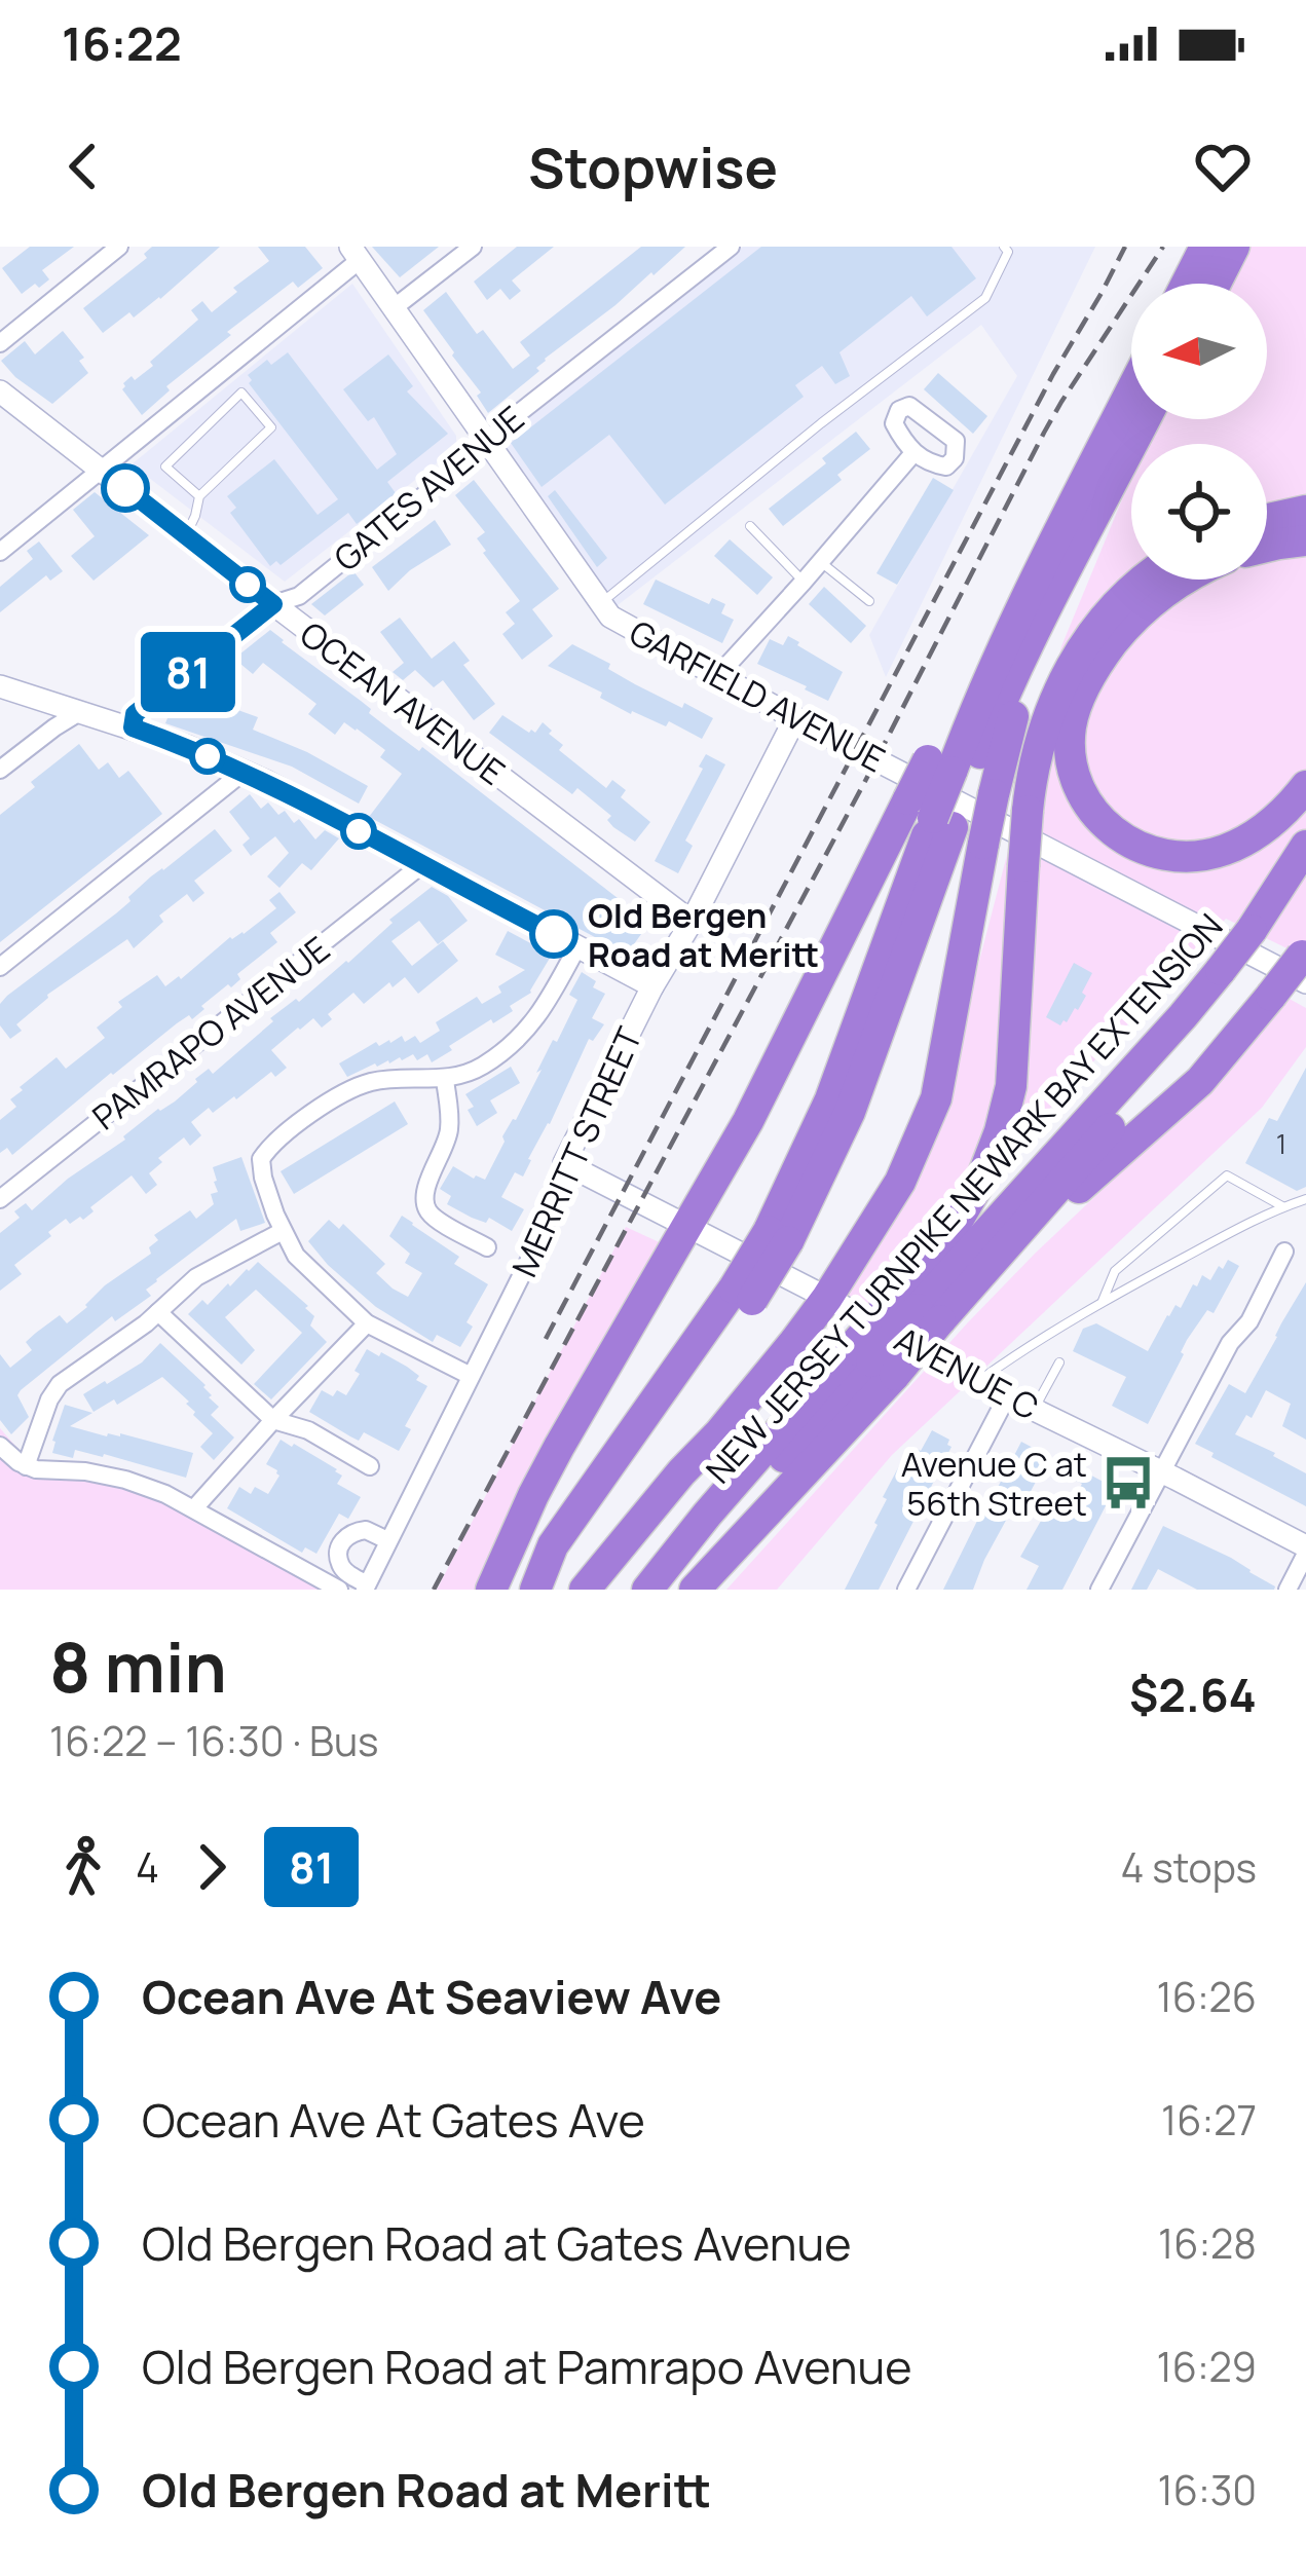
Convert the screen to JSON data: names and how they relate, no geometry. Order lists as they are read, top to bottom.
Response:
{
  "streets": {
    "highway": ["NEW JERSEY TURNPIKE NEWARK BAY EXTENSION"],
    "main road": [
      "GARFIELD AVENUE",
      "OCEAN AVENUE",
      "MERRITT STREET",
      "AVENUE C"
    ],
    "street": ["GATES AVENUE", "PAMRAPO AVENUE"]
  },
  "crossings": [
    ["GATES AVENUE", "GARFIELD AVENUE"],
    ["GATES AVENUE", "OCEAN AVENUE"],
    ["GARFIELD AVENUE", "MERRITT STREET"],
    ["OCEAN AVENUE", "MERRITT STREET"],
    ["MERRITT STREET", "AVENUE C"]
  ],
  "places": {
    "other": ["Old Bergen Road at Meritt"],
    "bus stop": ["Avenue C at 56th Street"]
  },
  "lines": ["bus line 81"],
  "house_numbers": ["1"],
  "north": "left",
  "page": {
    "status": "16:22",
    "header": "Stopwise",
    "on_map": "81",
    "heading": ["8 min", "16:22 – 16:30 · Bus", "$2.64"],
    "legs": ["4", "81", "4 stops"],
    "list": [
      {
        "name": "Ocean Ave At Seaview Ave",
        "value": "16:26"
      },
      {
        "name": "Ocean Ave At Gates Ave",
        "value": "16:27"
      },
      {
        "name": "Old Bergen Road at Gates Avenue",
        "value": "16:28"
      },
      {
        "name": "Old Bergen Road at Pamrapo Avenue",
        "value": "16:29"
      },
      {
        "name": "Old Bergen Road at Meritt",
        "value": "16:30"
      }
    ]
  }
}
